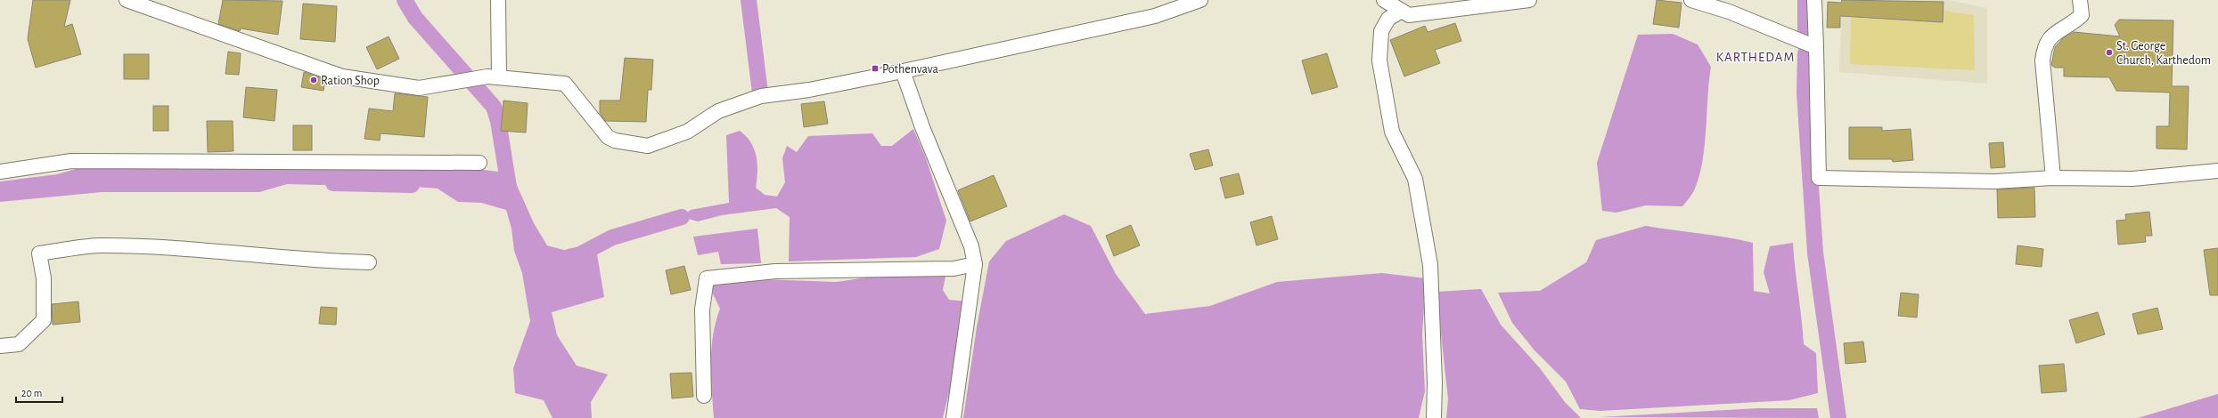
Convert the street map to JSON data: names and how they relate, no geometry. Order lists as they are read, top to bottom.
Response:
{
  "districts": ["KARTHEDAM"],
  "places": {
    "other": ["St. George Church, Karthedom", "Ration Shop"],
    "transit": ["Pothenvava"]
  },
  "scale_bar": "20 m"
}
